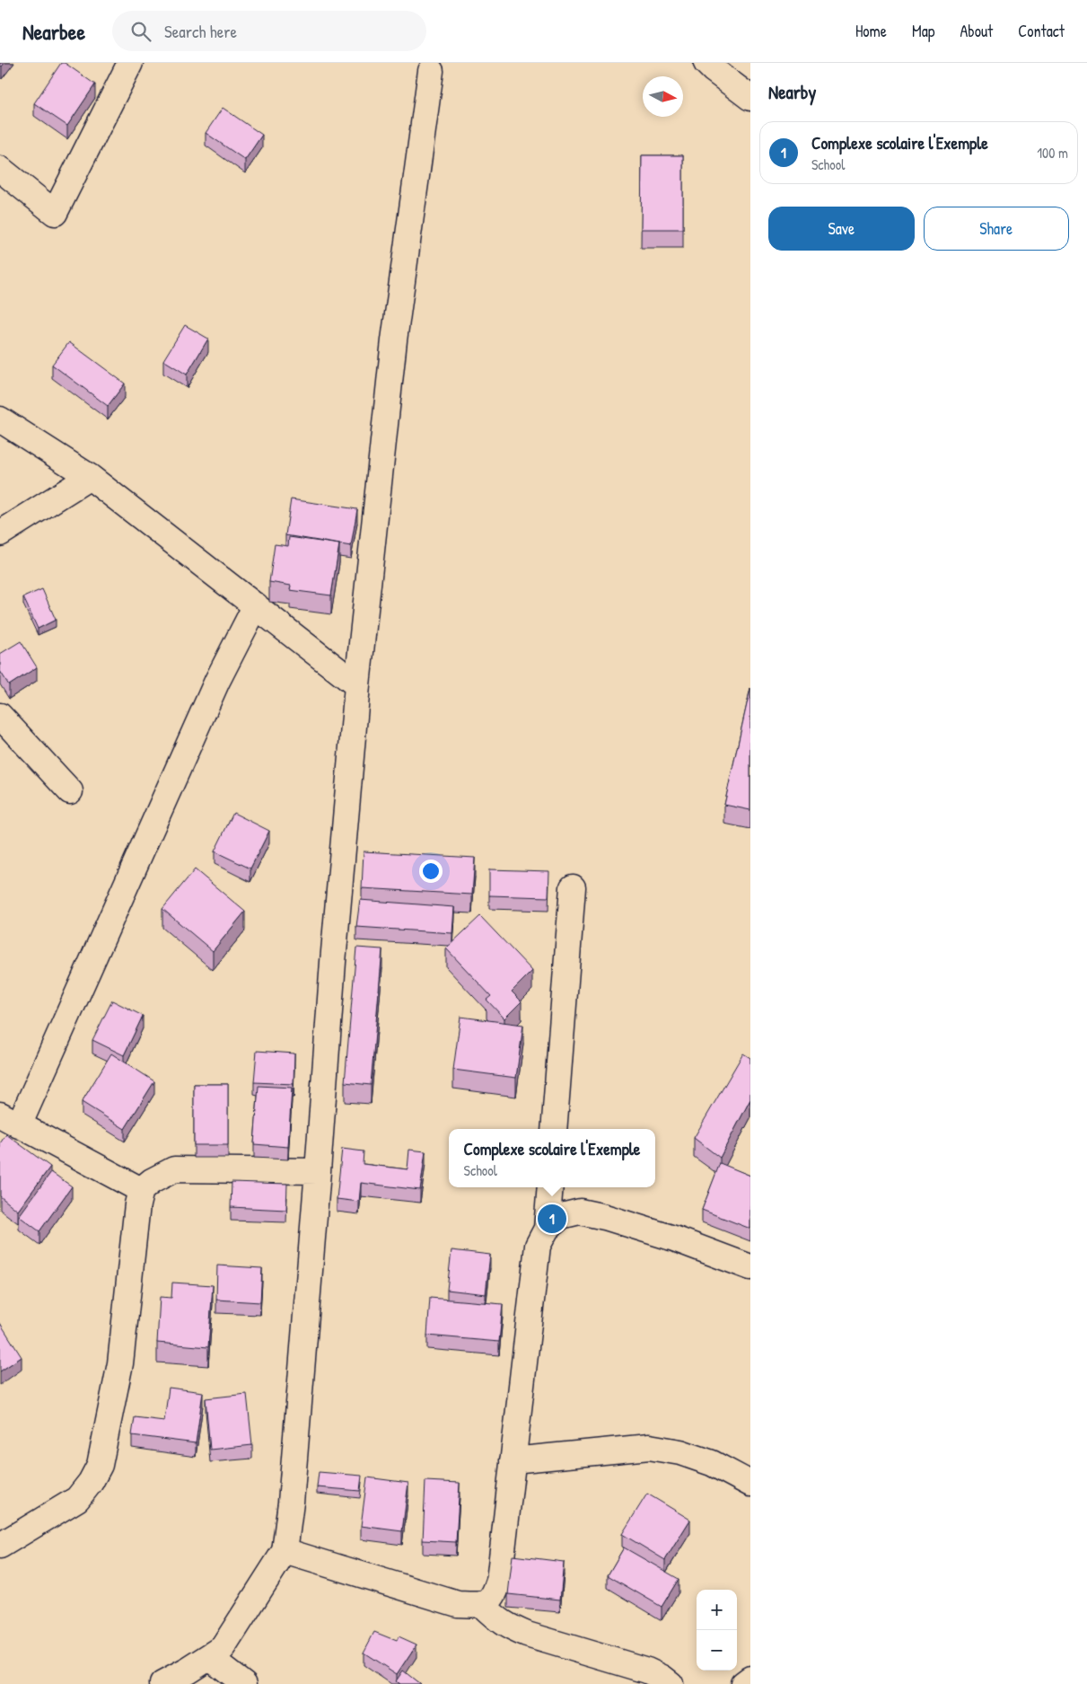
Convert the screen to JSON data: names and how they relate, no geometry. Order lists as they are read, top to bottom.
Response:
{
  "north": "right",
  "page": {
    "header": "Nearbee",
    "search": "Search here",
    "nav": [
      "Home",
      "Map",
      "About",
      "Contact"
    ],
    "heading": "Nearby",
    "list": [
      {
        "mark": "1",
        "name": "Complexe scolaire l'Exemple",
        "note": "School",
        "value": "100 m"
      }
    ],
    "buttons": ["Save", "Share"],
    "popup": ["Complexe scolaire l'Exemple", "School"],
    "pins": "1",
    "map_buttons": ["+", "−"]
  }
}
